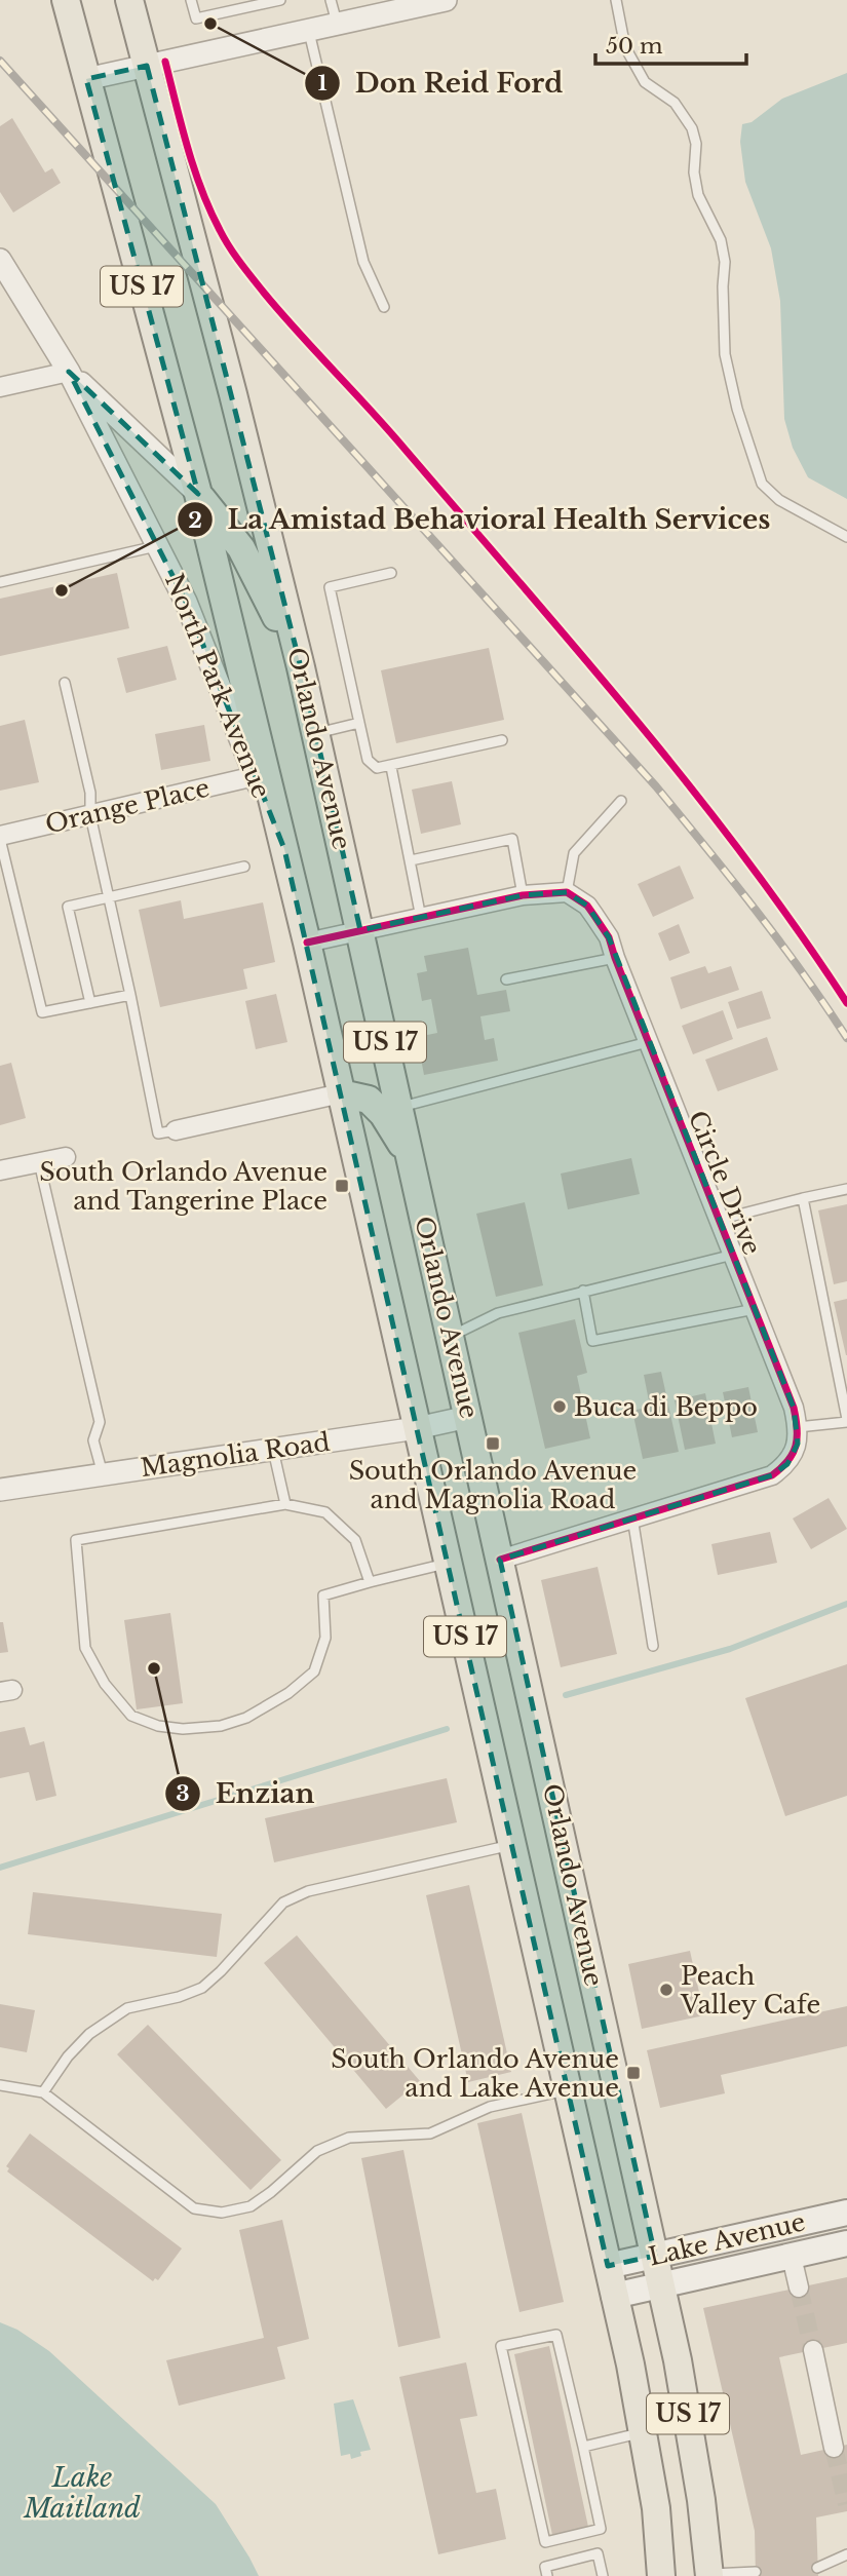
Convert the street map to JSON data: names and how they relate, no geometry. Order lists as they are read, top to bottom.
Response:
{
  "streets": {
    "main road": ["US 17", "Orlando Avenue", "Lake Avenue"],
    "street": [
      "North Park Avenue",
      "Orange Place",
      "Circle Drive",
      "Magnolia Road"
    ]
  },
  "crossings": [
    ["US 17", "Orlando Avenue"],
    ["North Park Avenue", "Orlando Avenue"],
    ["North Park Avenue", "Orange Place"],
    ["Orlando Avenue", "Magnolia Road"],
    ["Orlando Avenue", "Lake Avenue"]
  ],
  "water": ["Lake Maitland"],
  "places": {
    "other": [
      "Don Reid Ford",
      "La Amistad Behavioral Health Services",
      "Buca di Beppo",
      "Enzian",
      "Peach Valley Cafe"
    ],
    "transit": ["South Orlando Avenue and Tangerine Place", "South Orlando Avenue and Magnolia Road", "South Orlando Avenue and Lake Avenue"]
  },
  "scale_bar": "50 m"
}
